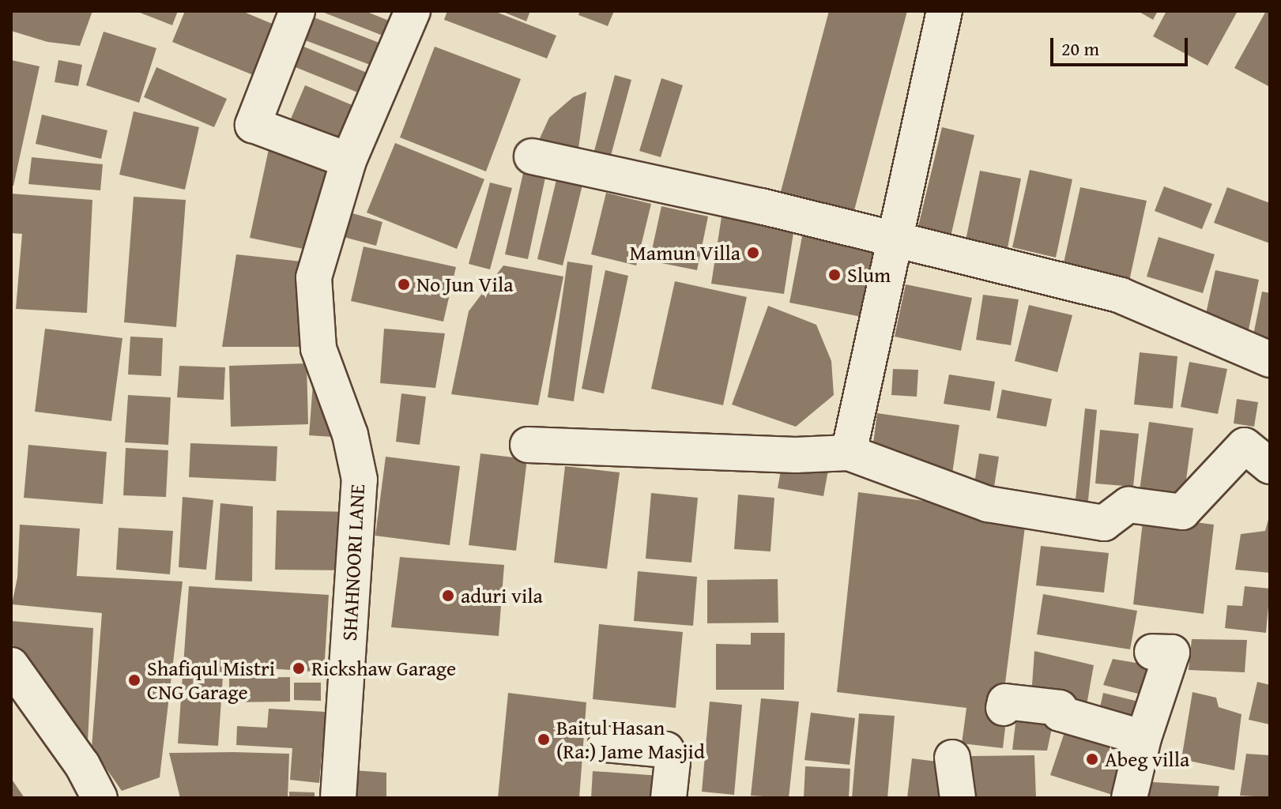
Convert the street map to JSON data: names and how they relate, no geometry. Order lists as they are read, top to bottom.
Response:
{
  "streets": {
    "street": ["SHAHNOORI LANE"]
  },
  "places": [
    "Mamun Villa",
    "Slum",
    "No Jun Vila",
    "aduri vila",
    "Rickshaw Garage",
    "Shafiqul Mistri CNG Garage",
    "Baitul Hasan (Ra:) Jame Masjid",
    "Abeg villa"
  ],
  "scale_bar": "20 m"
}
